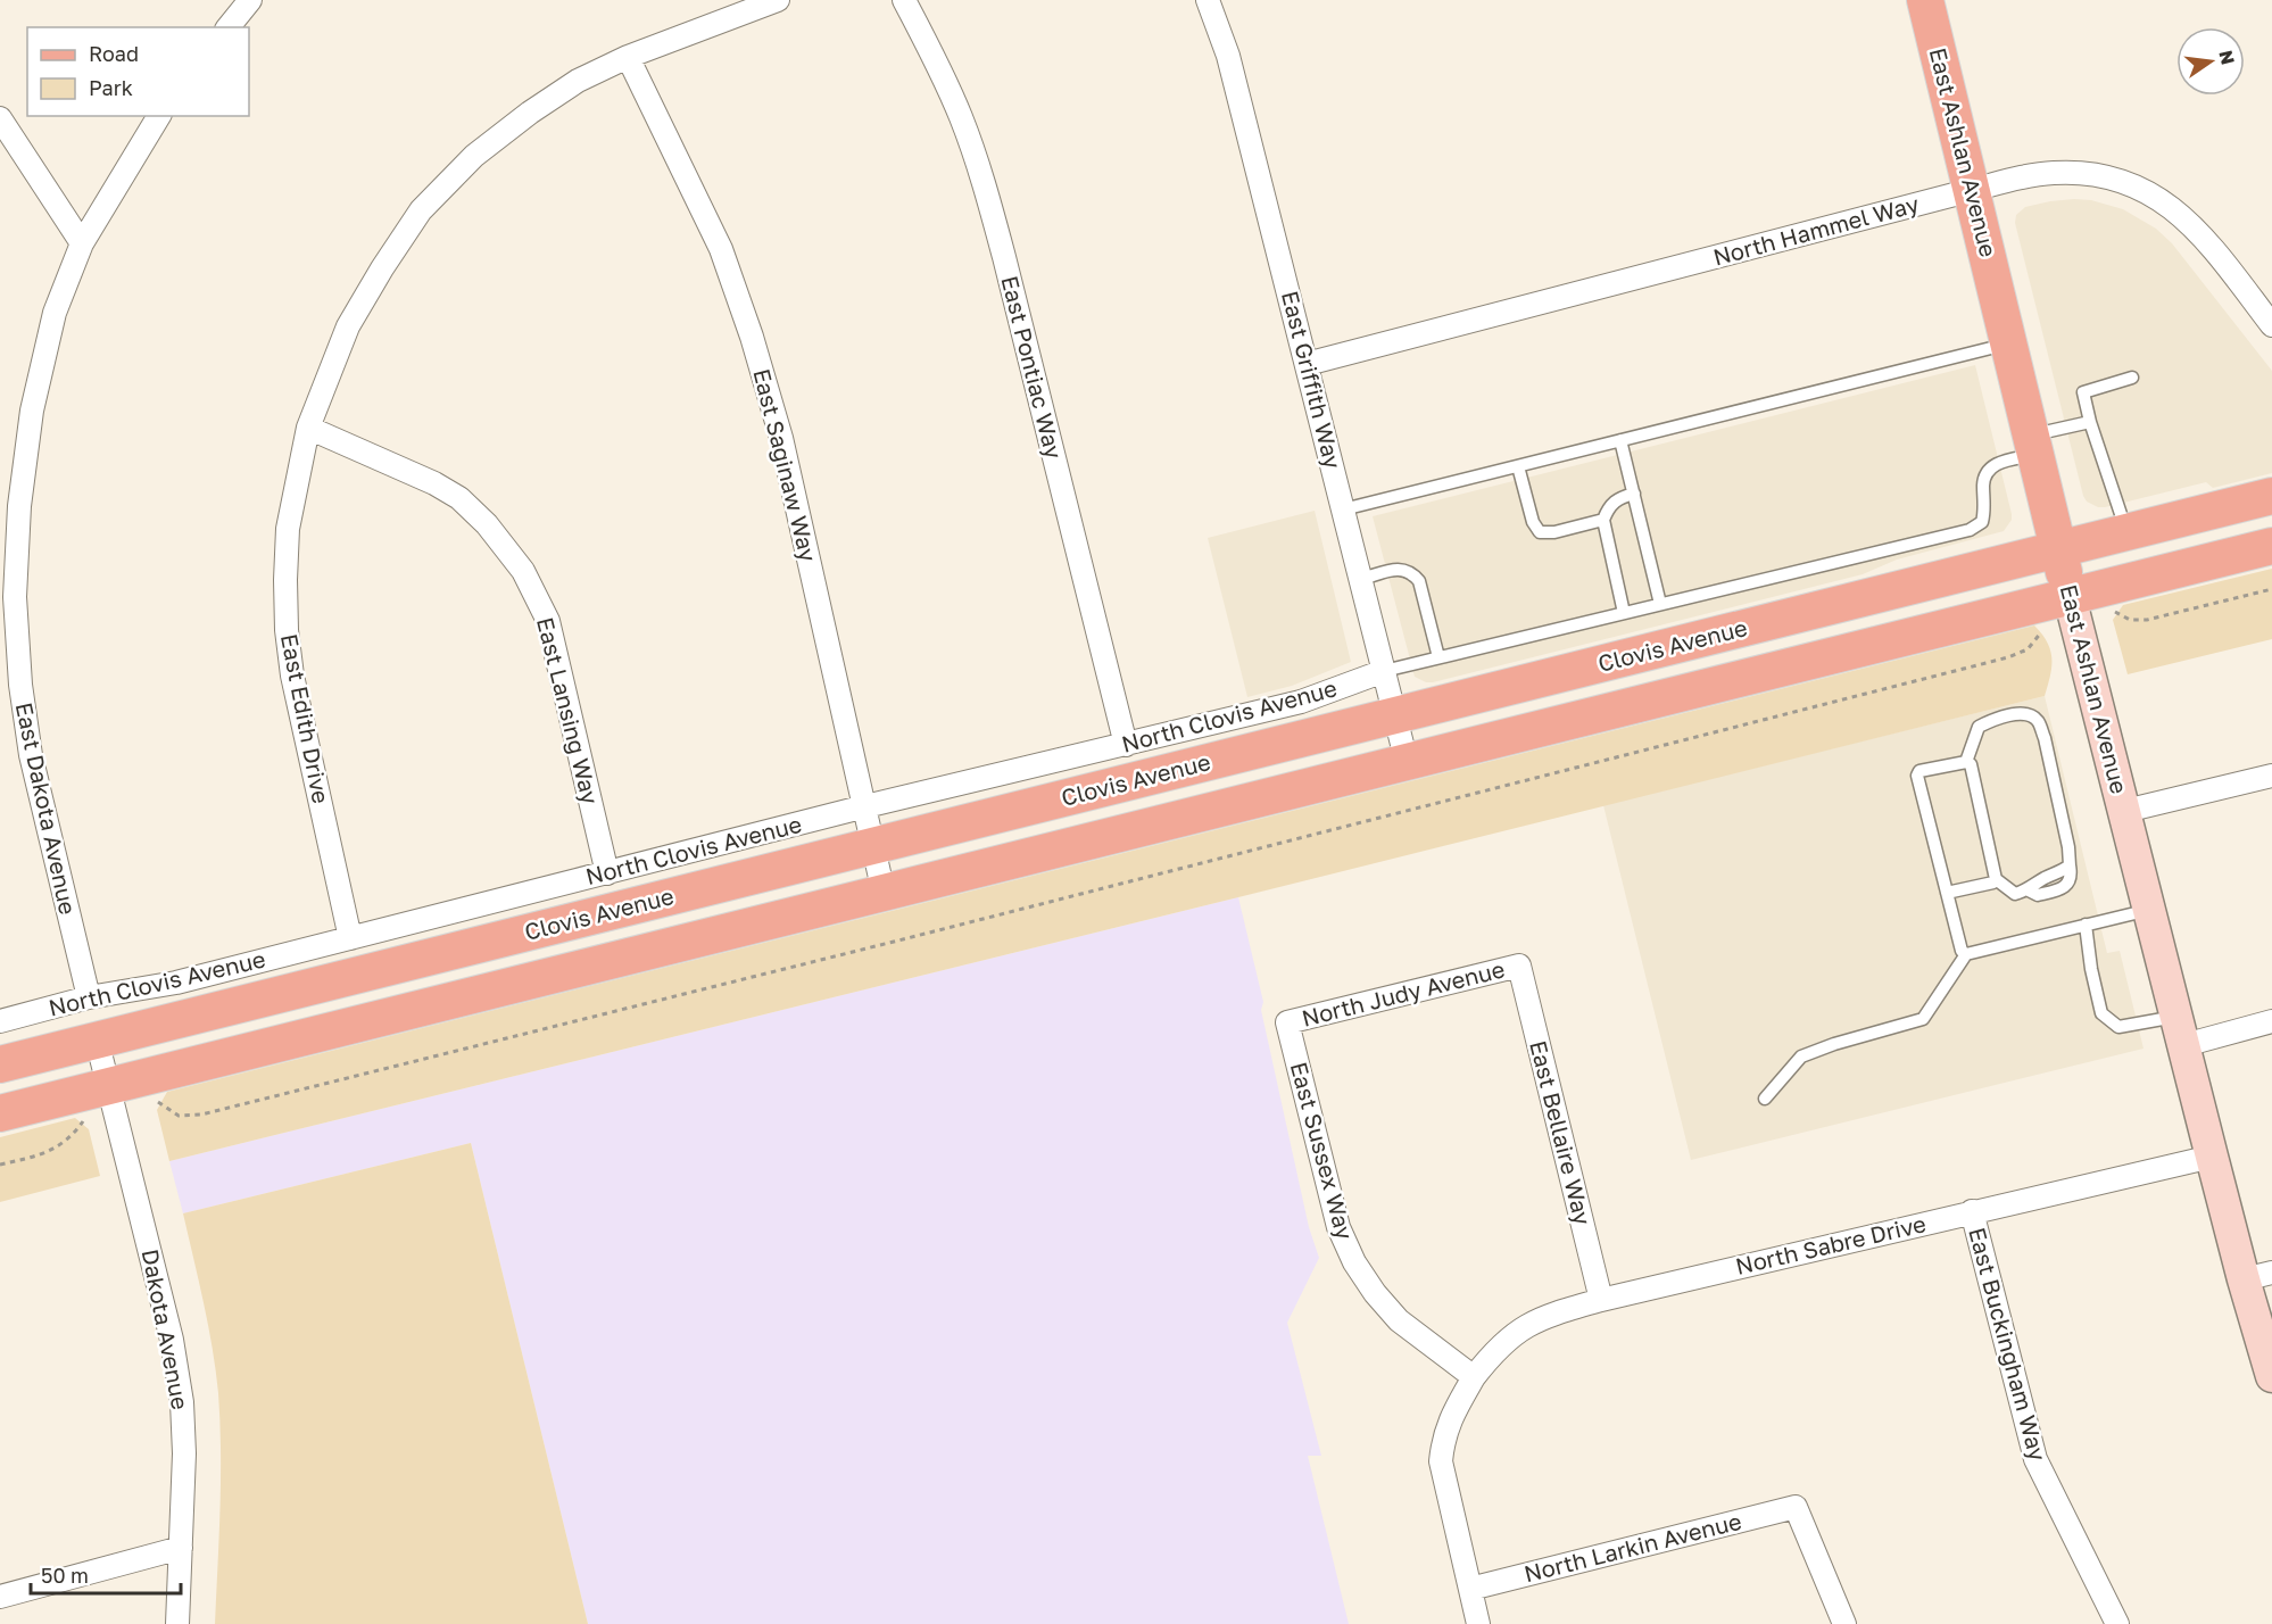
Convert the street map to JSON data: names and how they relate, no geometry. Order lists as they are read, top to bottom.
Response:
{
  "streets": {
    "main road": ["East Ashlan Avenue", "Clovis Avenue"],
    "street": [
      "North Hammel Way",
      "East Pontiac Way",
      "East Griffith Way",
      "East Saginaw Way",
      "East Lansing Way",
      "North Clovis Avenue",
      "East Edith Drive",
      "East Dakota Avenue",
      "North Judy Avenue",
      "East Bellaire Way",
      "East Sussex Way",
      "North Sabre Drive",
      "Dakota Avenue",
      "East Buckingham Way",
      "North Larkin Avenue"
    ]
  },
  "crossings": [
    ["East Ashlan Avenue", "North Hammel Way"],
    ["East Ashlan Avenue", "Clovis Avenue"],
    ["East Ashlan Avenue", "North Sabre Drive"],
    ["North Hammel Way", "East Griffith Way"],
    ["East Pontiac Way", "North Clovis Avenue"],
    ["East Griffith Way", "Clovis Avenue"],
    ["East Griffith Way", "North Clovis Avenue"],
    ["East Saginaw Way", "Clovis Avenue"],
    ["East Saginaw Way", "North Clovis Avenue"],
    ["East Saginaw Way", "East Edith Drive"],
    ["Clovis Avenue", "Dakota Avenue"],
    ["East Lansing Way", "North Clovis Avenue"],
    ["East Lansing Way", "East Edith Drive"],
    ["North Clovis Avenue", "East Edith Drive"],
    ["North Clovis Avenue", "East Dakota Avenue"],
    ["North Judy Avenue", "East Bellaire Way"],
    ["North Judy Avenue", "East Sussex Way"],
    ["East Bellaire Way", "North Sabre Drive"],
    ["East Sussex Way", "North Sabre Drive"],
    ["North Sabre Drive", "East Buckingham Way"]
  ],
  "legend": ["Road", "Park"],
  "scale_bar": "50 m",
  "north": "right"
}
